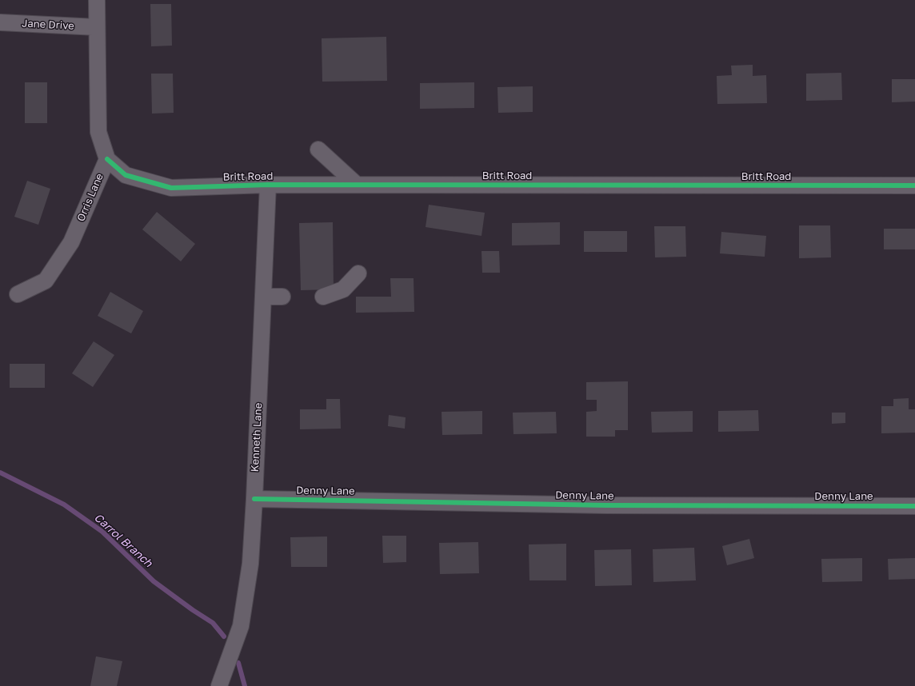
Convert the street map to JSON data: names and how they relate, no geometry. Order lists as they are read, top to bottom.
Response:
{
  "streets": {
    "street": [
      "Jane Drive",
      "Britt Road",
      "Orris Lane",
      "Kenneth Lane",
      "Denny Lane"
    ]
  },
  "crossings": [
    ["Britt Road", "Orris Lane"],
    ["Britt Road", "Kenneth Lane"],
    ["Kenneth Lane", "Denny Lane"]
  ],
  "water": ["Carrol Branch"]
}
